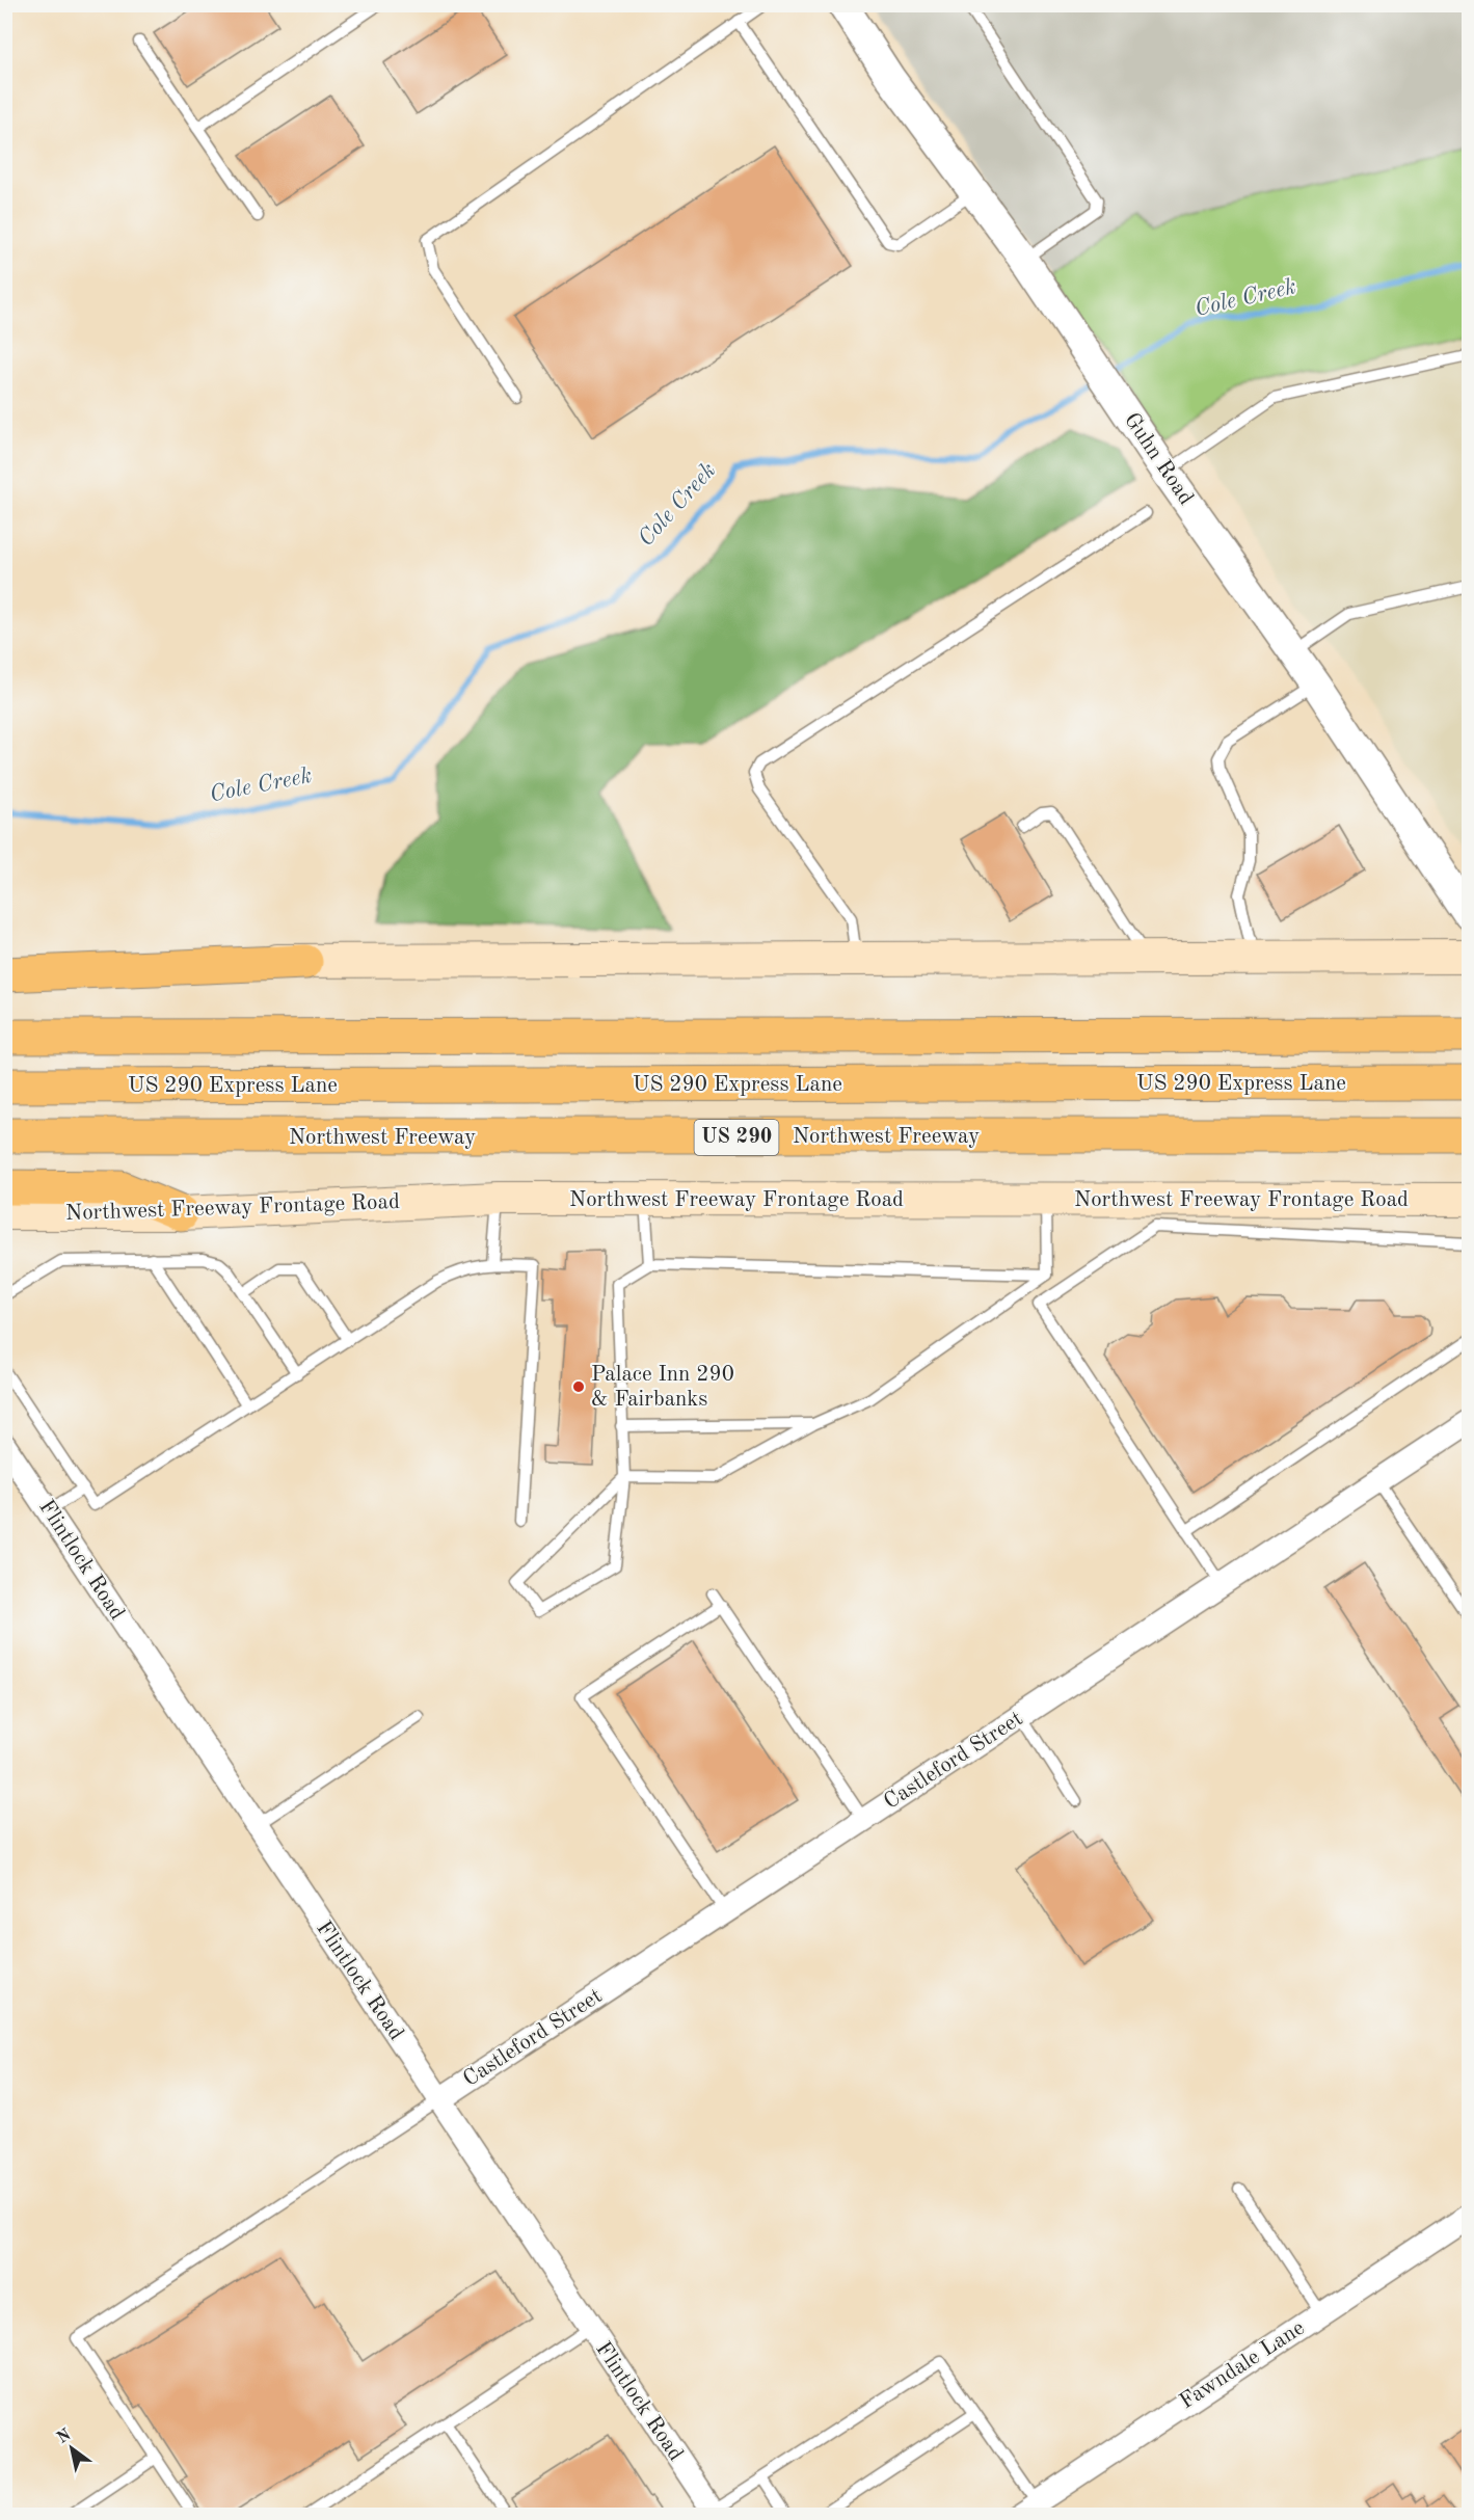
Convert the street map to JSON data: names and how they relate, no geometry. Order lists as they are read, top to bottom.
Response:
{
  "streets": {
    "highway": ["US 290 Express Lane", "Northwest Freeway", "US 290"],
    "main road": ["Northwest Freeway Frontage Road"],
    "street": [
      "Guhn Road",
      "Flintlock Road",
      "Castleford Street",
      "Fawndale Lane"
    ]
  },
  "crossings": [
    ["Flintlock Road", "Castleford Street"]
  ],
  "water": ["Cole Creek"],
  "places": ["Palace Inn 290 & Fairbanks"],
  "north": "top left"
}
